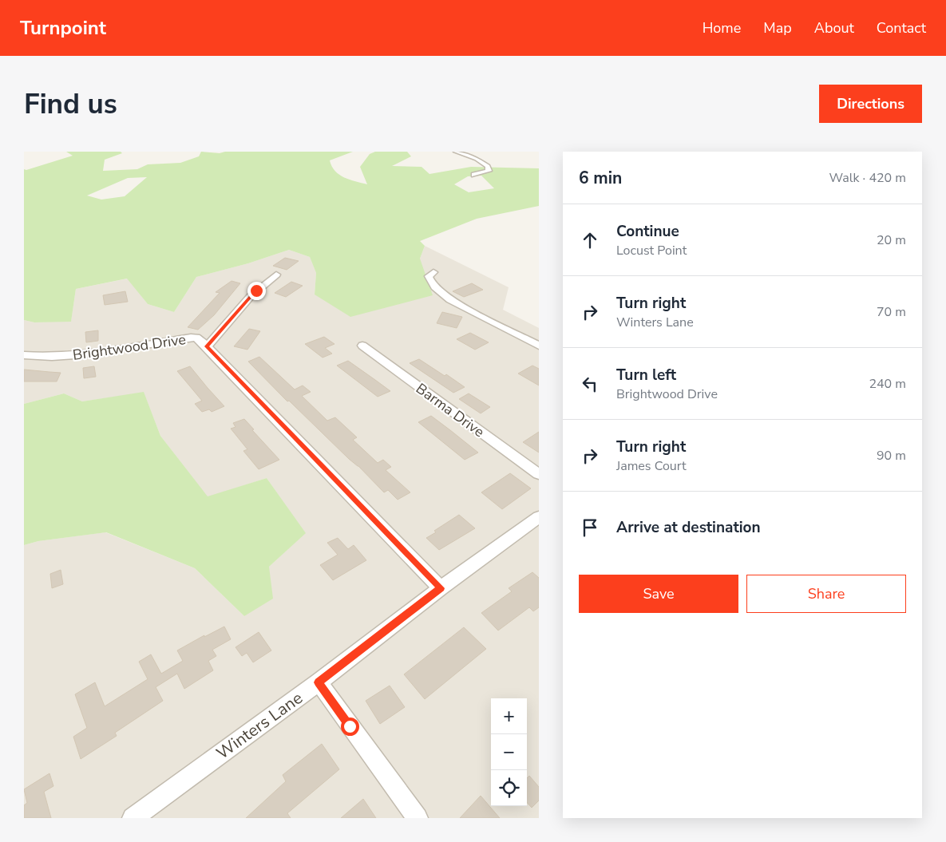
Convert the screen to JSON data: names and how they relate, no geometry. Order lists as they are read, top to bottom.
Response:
{
  "streets": {
    "street": ["Brightwood Drive", "Barma Drive", "Winters Lane"]
  },
  "crossings": [
    ["Brightwood Drive", "Winters Lane"]
  ],
  "page": {
    "header": "Turnpoint",
    "nav": [
      "Home",
      "Map",
      "About",
      "Contact"
    ],
    "buttons": [
      "Directions",
      ["Save", "Share"]
    ],
    "title": "Find us",
    "heading": ["6 min", "Walk · 420 m"],
    "list": [
      ["Continue", "Locust Point", "20 m"],
      ["Turn right", "Winters Lane", "70 m"],
      ["Turn left", "Brightwood Drive", "240 m"],
      ["Turn right", "James Court", "90 m"],
      "Arrive at destination"
    ],
    "map_buttons": ["+", "−"]
  }
}
